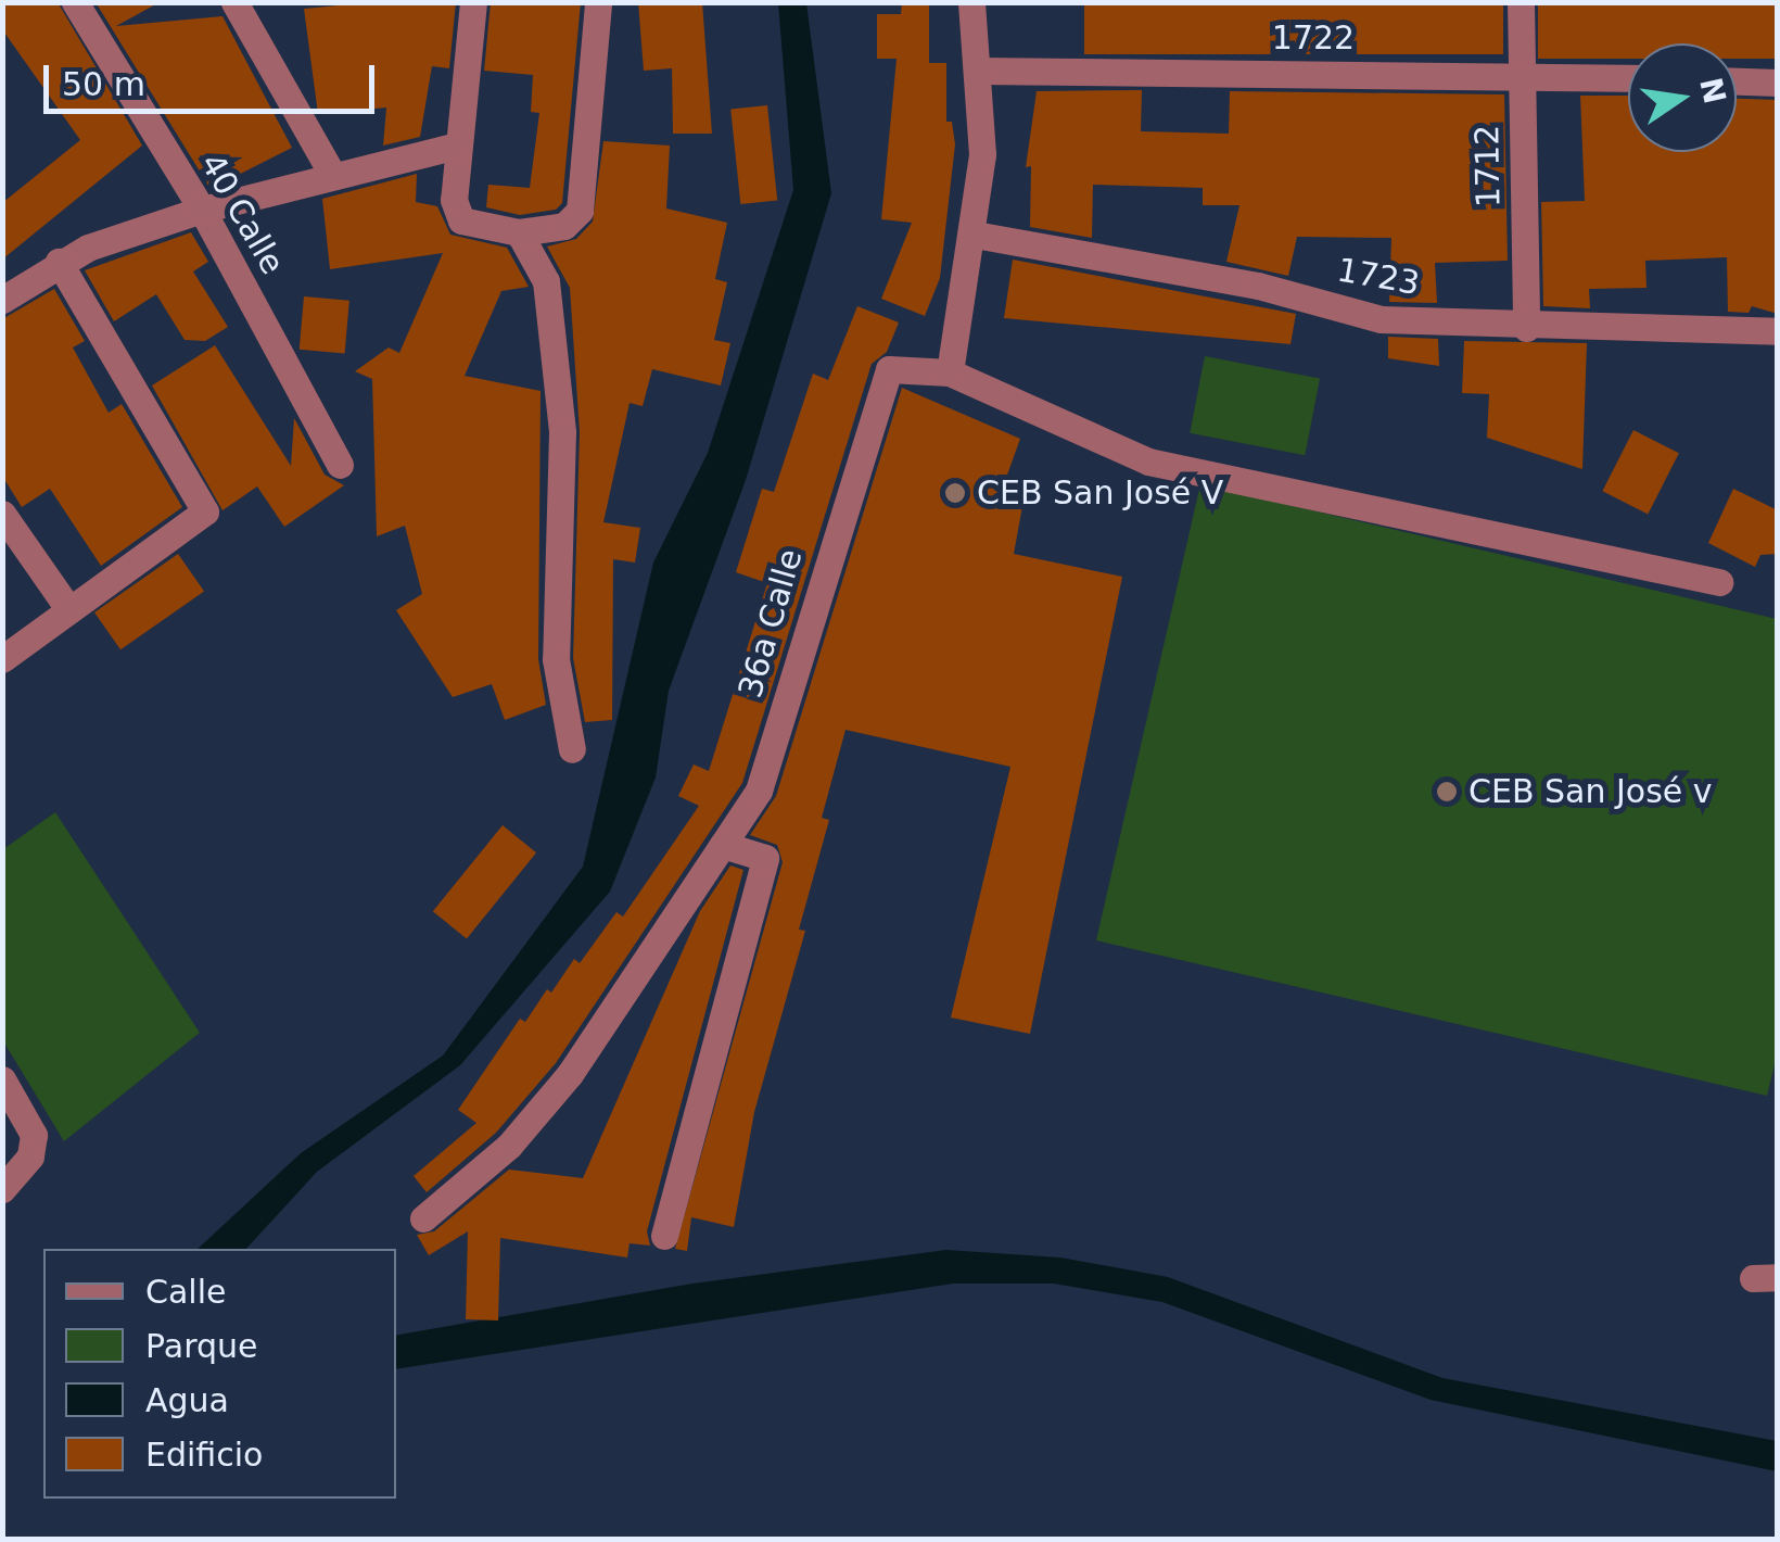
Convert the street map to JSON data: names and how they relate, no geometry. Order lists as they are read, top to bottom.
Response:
{
  "streets": {
    "street": [
      "1722",
      "1712",
      "40 Calle",
      "1723",
      "36a Calle"
    ]
  },
  "crossings": [
    ["1722", "1712"],
    ["1712", "1723"]
  ],
  "places": ["CEB San José V", "CEB San José v"],
  "legend": [
    "Calle",
    "Parque",
    "Agua",
    "Edificio"
  ],
  "scale_bar": "50 m",
  "north": "right"
}
